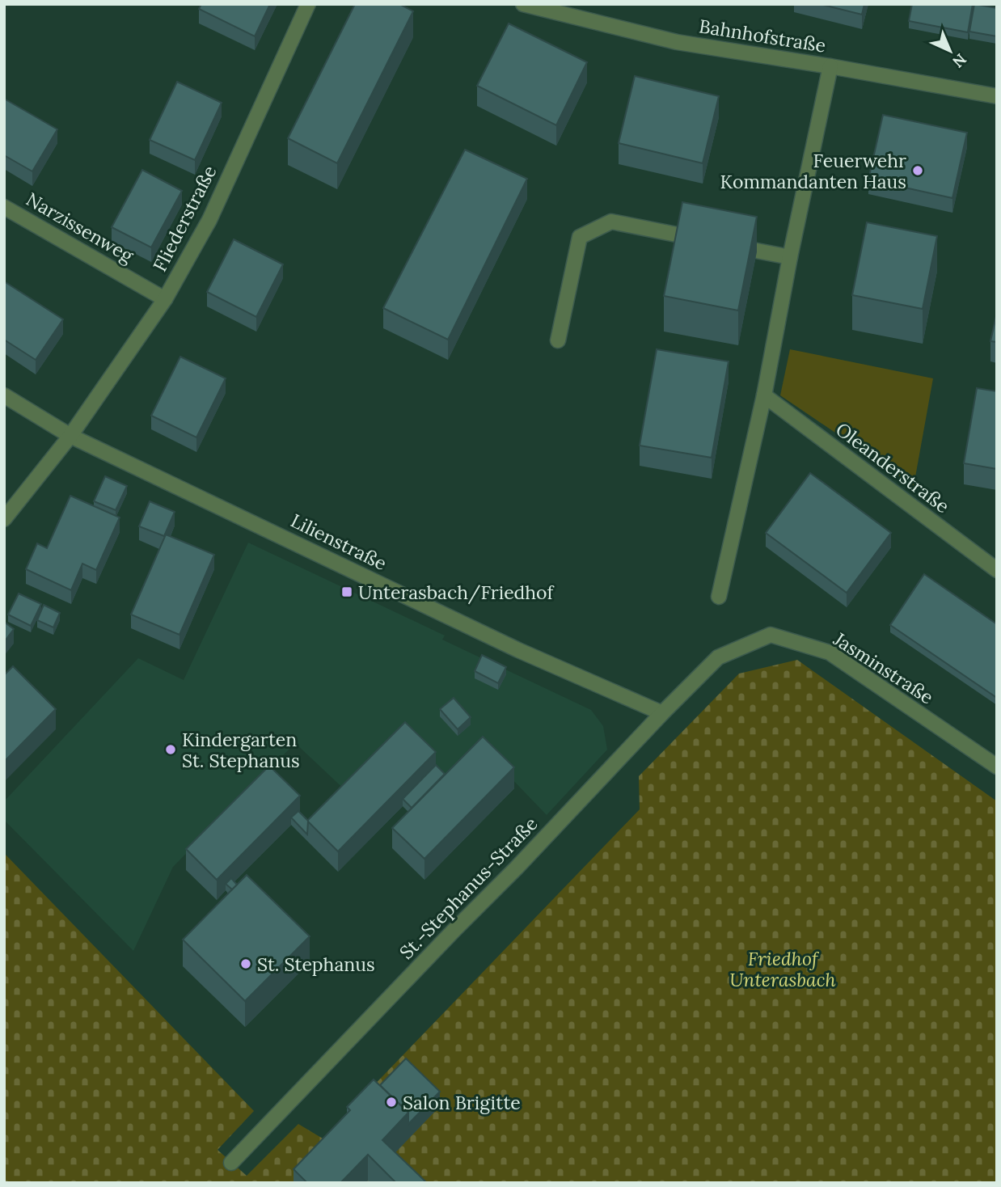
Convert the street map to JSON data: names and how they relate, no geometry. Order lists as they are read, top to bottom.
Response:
{
  "streets": {
    "street": [
      "Bahnhofstraße",
      "Fliederstraße",
      "Narzissenweg",
      "Oleanderstraße",
      "Lilienstraße",
      "Jasminstraße",
      "St.-Stephanus-Straße"
    ]
  },
  "crossings": [
    ["Fliederstraße", "Narzissenweg"],
    ["Fliederstraße", "Lilienstraße"],
    ["Lilienstraße", "Jasminstraße"],
    ["Lilienstraße", "St.-Stephanus-Straße"],
    ["Jasminstraße", "St.-Stephanus-Straße"]
  ],
  "parks": ["Friedhof Unterasbach"],
  "places": {
    "other": [
      "Feuerwehr Kommandanten Haus",
      "Kindergarten St. Stephanus",
      "St. Stephanus",
      "Salon Brigitte"
    ],
    "transit": ["Unterasbach/Friedhof"]
  },
  "north": "bottom right"
}
